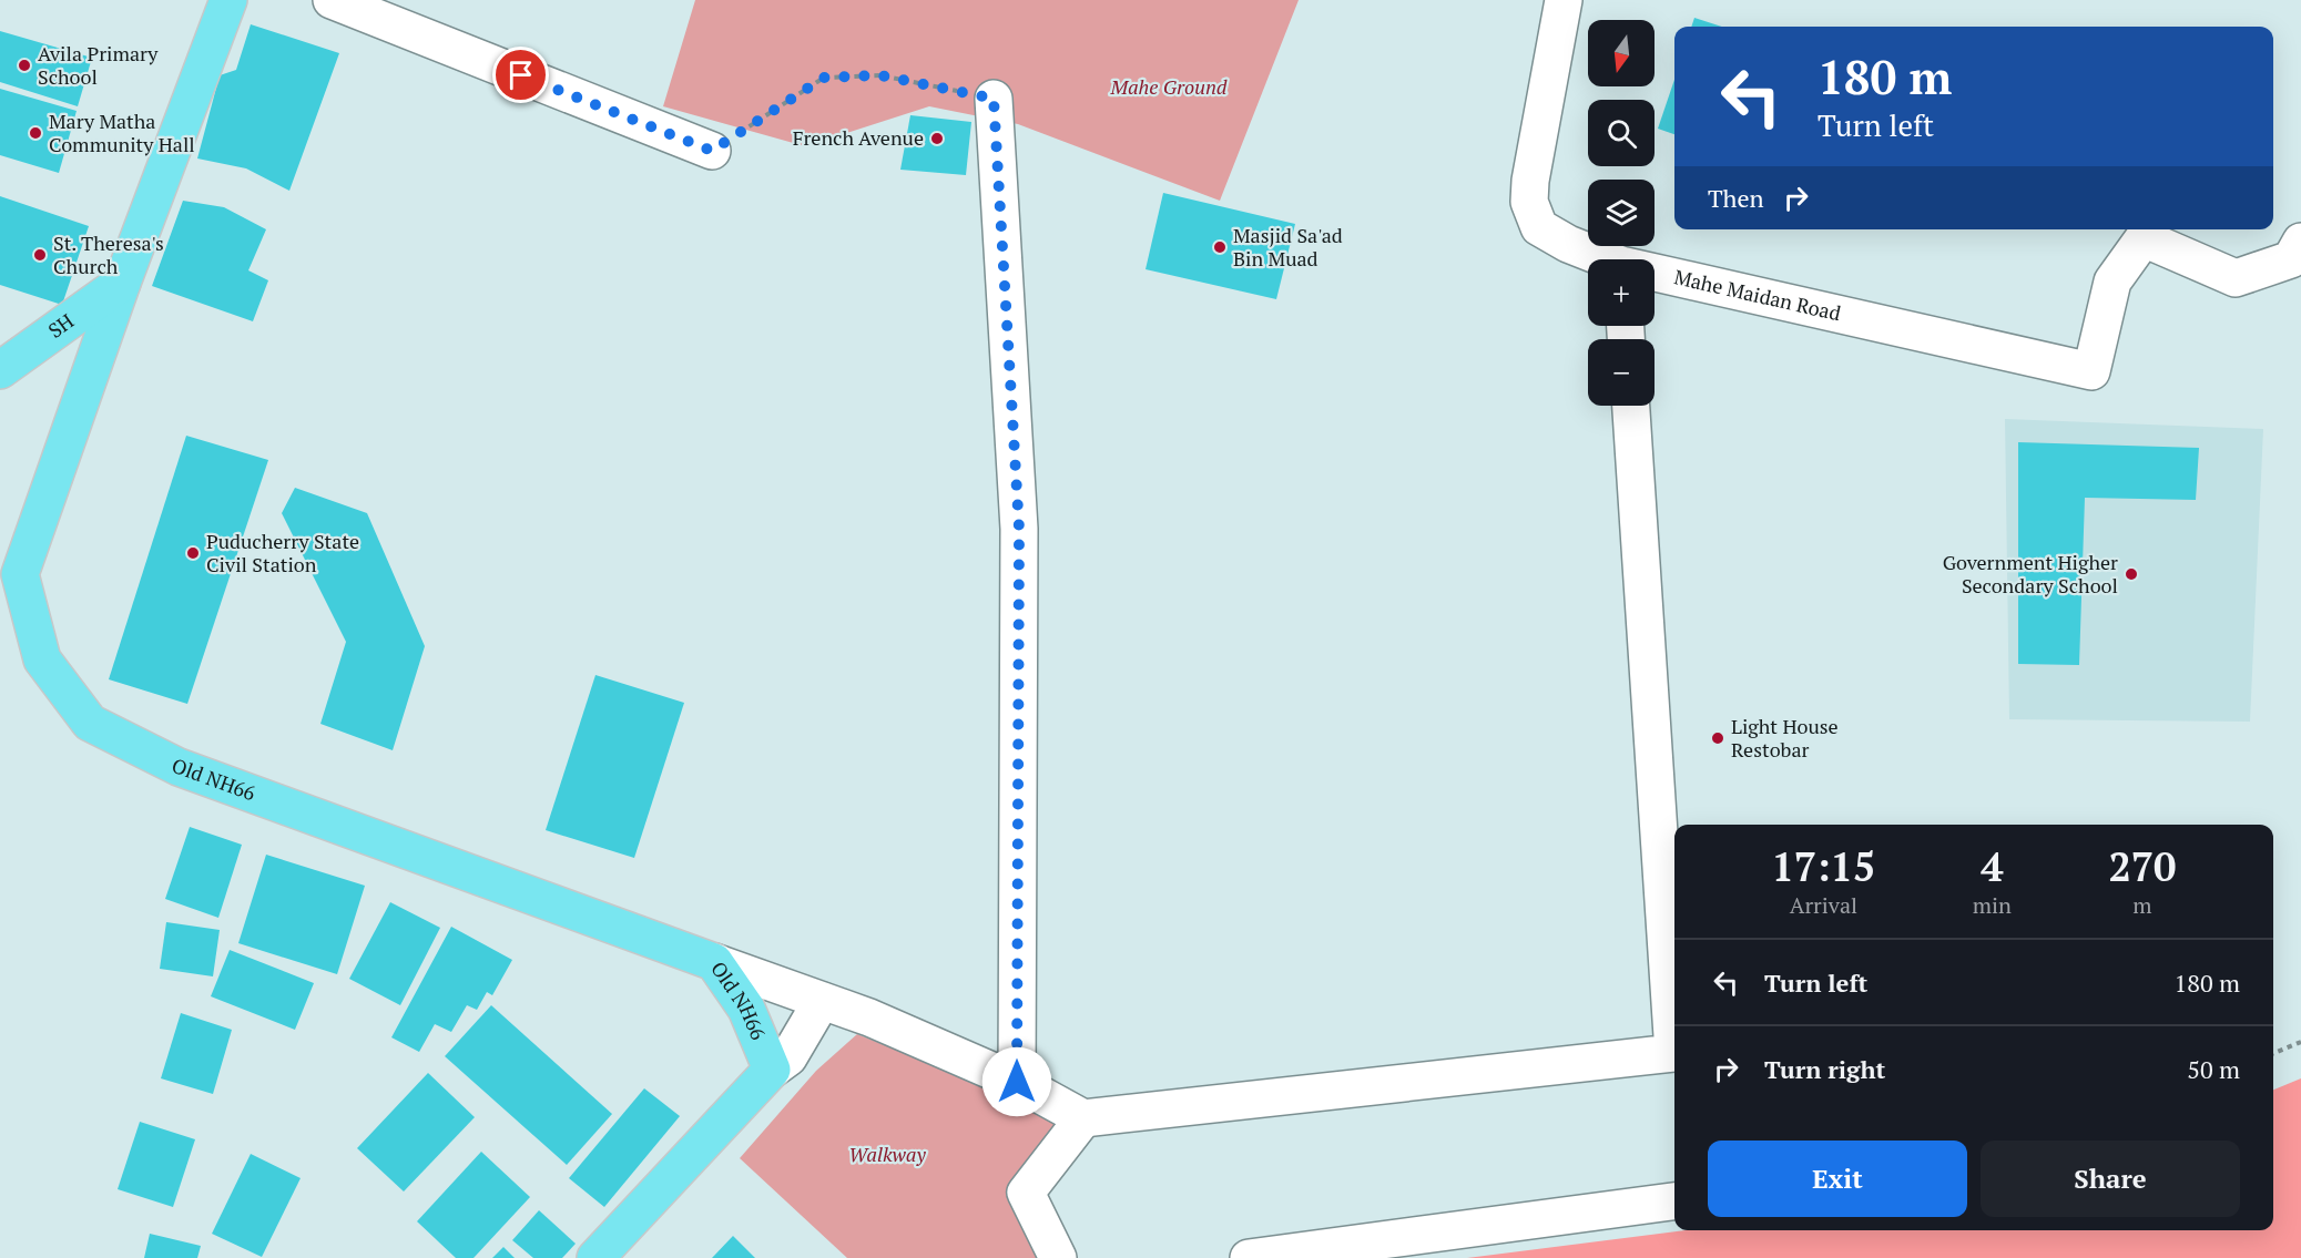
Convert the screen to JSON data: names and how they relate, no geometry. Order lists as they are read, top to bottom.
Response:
{
  "streets": {
    "main road": ["SH", "Old NH66"],
    "street": ["Mahe Maidan Road"]
  },
  "crossings": [
    ["SH", "Old NH66"]
  ],
  "parks": ["Mahe Ground", "Walkway"],
  "places": [
    "Avila Primary School",
    "Mary Matha Community Hall",
    "French Avenue",
    "Masjid Sa'ad Bin Muad",
    "St. Theresa's Church",
    "Puducherry State Civil Station",
    "Government Higher Secondary School",
    "Light House Restobar"
  ],
  "north": "bottom",
  "page": {
    "map_buttons": ["+", "−"],
    "turn": ["180 m", "Turn left"],
    "then": "Then",
    "eta": [
      "17:15",
      "Arrival",
      "4",
      "min",
      "270",
      "m"
    ],
    "list": [
      {
        "name": "Turn left",
        "value": "180 m"
      },
      {
        "name": "Turn right",
        "value": "50 m"
      }
    ],
    "buttons": ["Exit", "Share"]
  }
}
